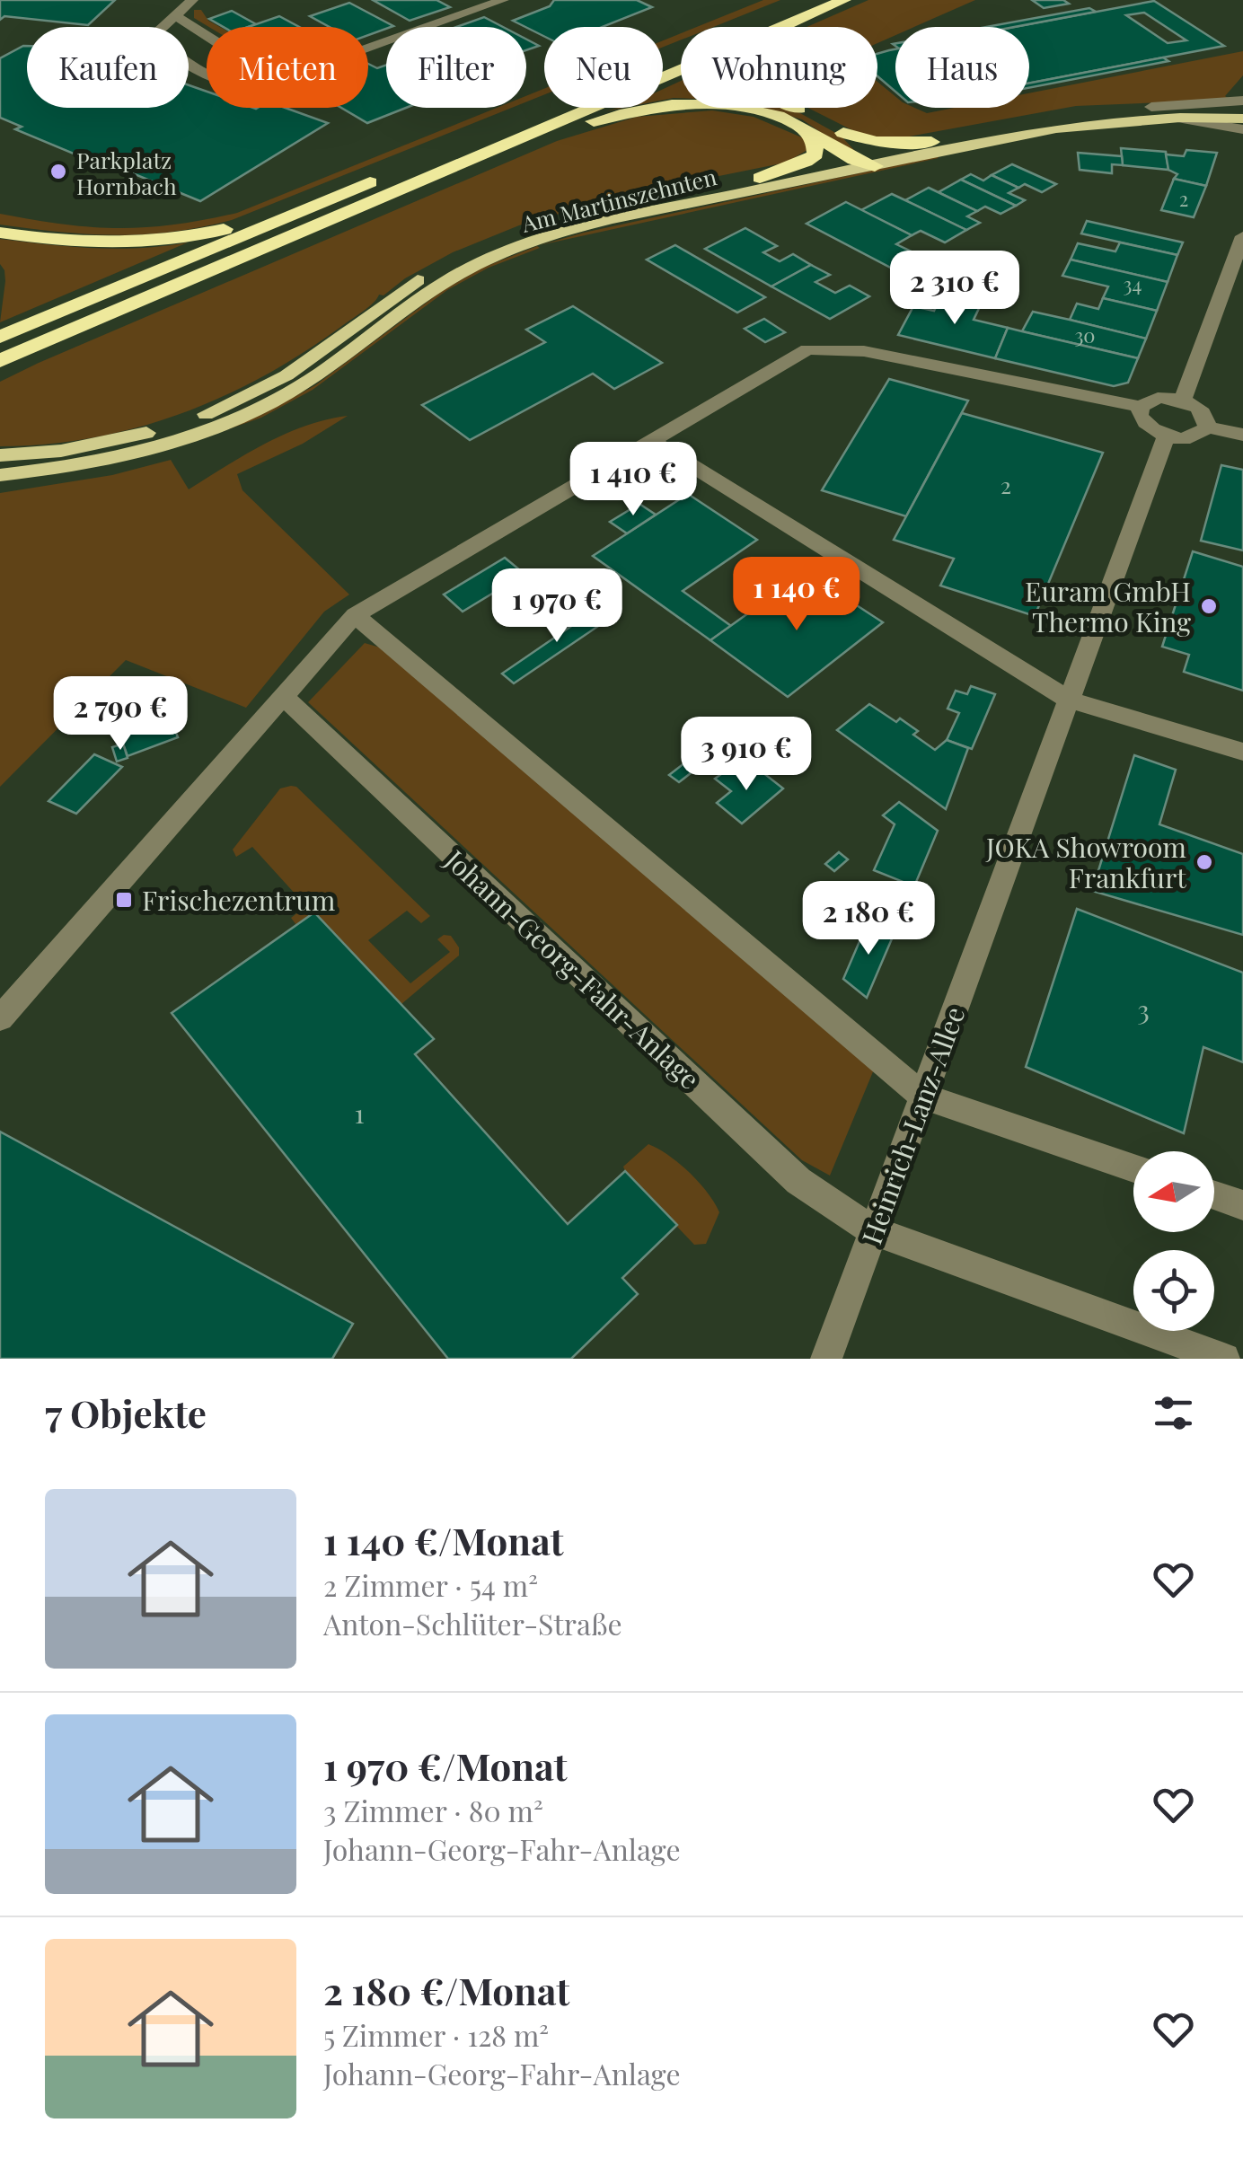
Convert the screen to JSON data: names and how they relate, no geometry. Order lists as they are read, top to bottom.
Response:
{
  "streets": {
    "main road": ["Am Martinszehnten"],
    "street": ["Johann-Georg-Fahr-Anlage", "Heinrich-Lanz-Allee"]
  },
  "crossings": [
    ["Johann-Georg-Fahr-Anlage", "Heinrich-Lanz-Allee"]
  ],
  "places": {
    "other": ["Parkplatz Hornbach", "Euram GmbH Thermo King", "JOKA Showroom Frankfurt"],
    "transit": ["Frischezentrum"]
  },
  "house_numbers": [
    "2",
    "34",
    "30",
    "2",
    "3",
    "1"
  ],
  "north": "left",
  "page": {
    "chip": [
      "Kaufen",
      "Mieten",
      "Filter",
      "Neu",
      "Wohnung",
      "Haus"
    ],
    "price": [
      "2 310 €",
      "1 410 €",
      "1 140 €",
      "1 970 €",
      "2 790 €",
      "3 910 €",
      "2 180 €"
    ],
    "heading": "7 Objekte",
    "list": [
      {
        "name": "1 140 €/Monat",
        "note": "2 Zimmer · 54 m² · Anton-Schlüter-Straße"
      },
      {
        "name": "1 970 €/Monat",
        "note": "3 Zimmer · 80 m² · Johann-Georg-Fahr-Anlage"
      },
      {
        "name": "2 180 €/Monat",
        "note": "5 Zimmer · 128 m² · Johann-Georg-Fahr-Anlage"
      }
    ]
  }
}
